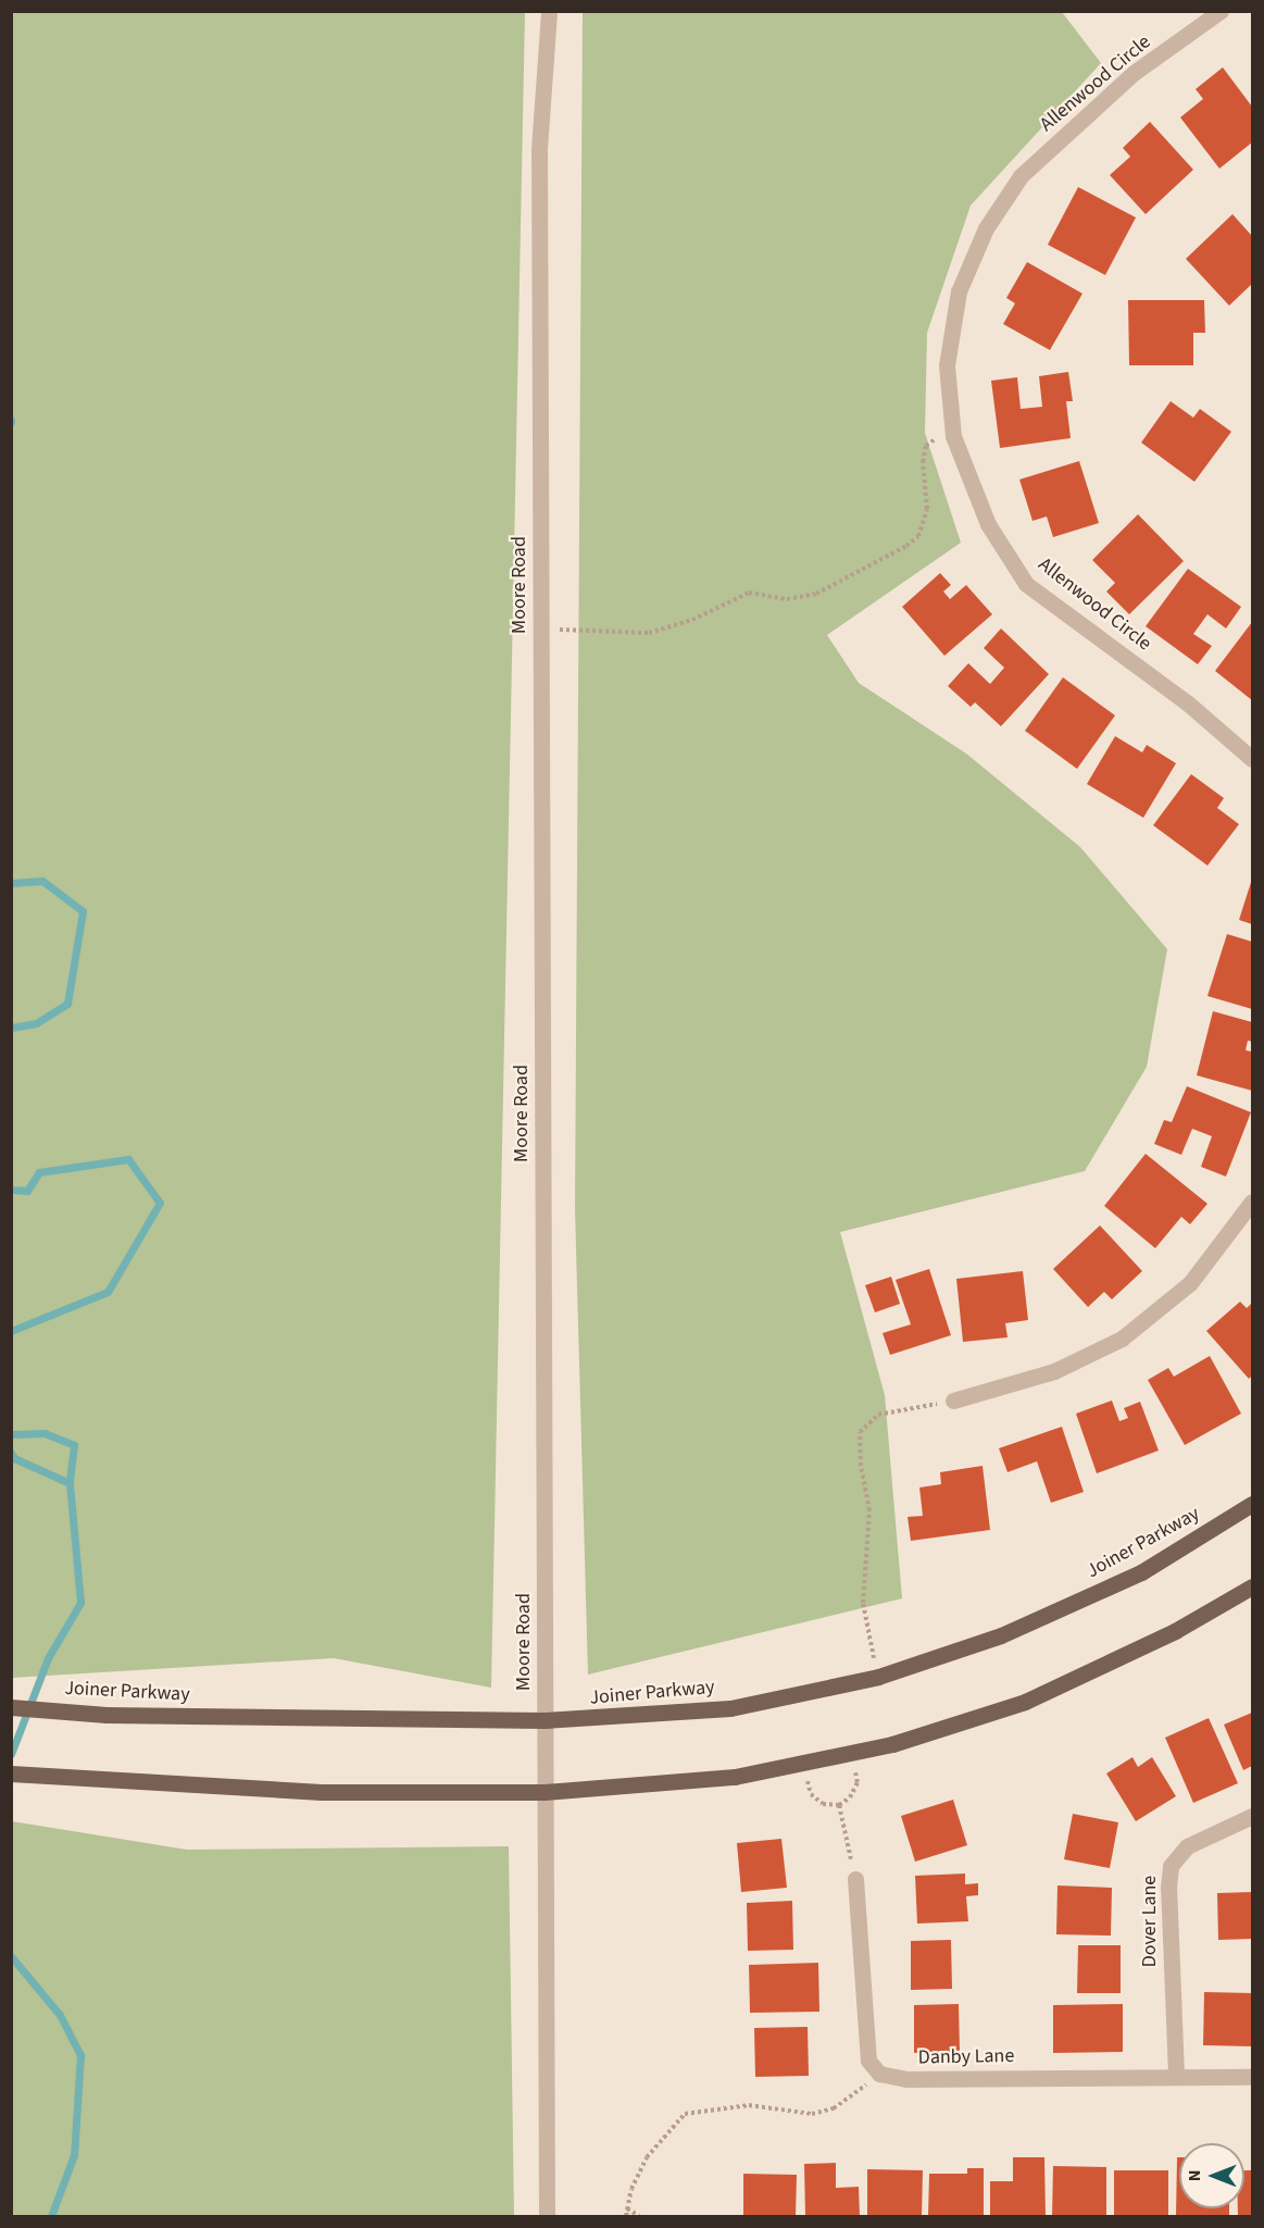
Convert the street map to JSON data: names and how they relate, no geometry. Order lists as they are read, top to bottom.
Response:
{
  "streets": {
    "main road": ["Joiner Parkway"],
    "street": [
      "Allenwood Circle",
      "Moore Road",
      "Dover Lane",
      "Danby Lane"
    ]
  },
  "crossings": [
    ["Moore Road", "Joiner Parkway"],
    ["Dover Lane", "Danby Lane"]
  ],
  "north": "left"
}
